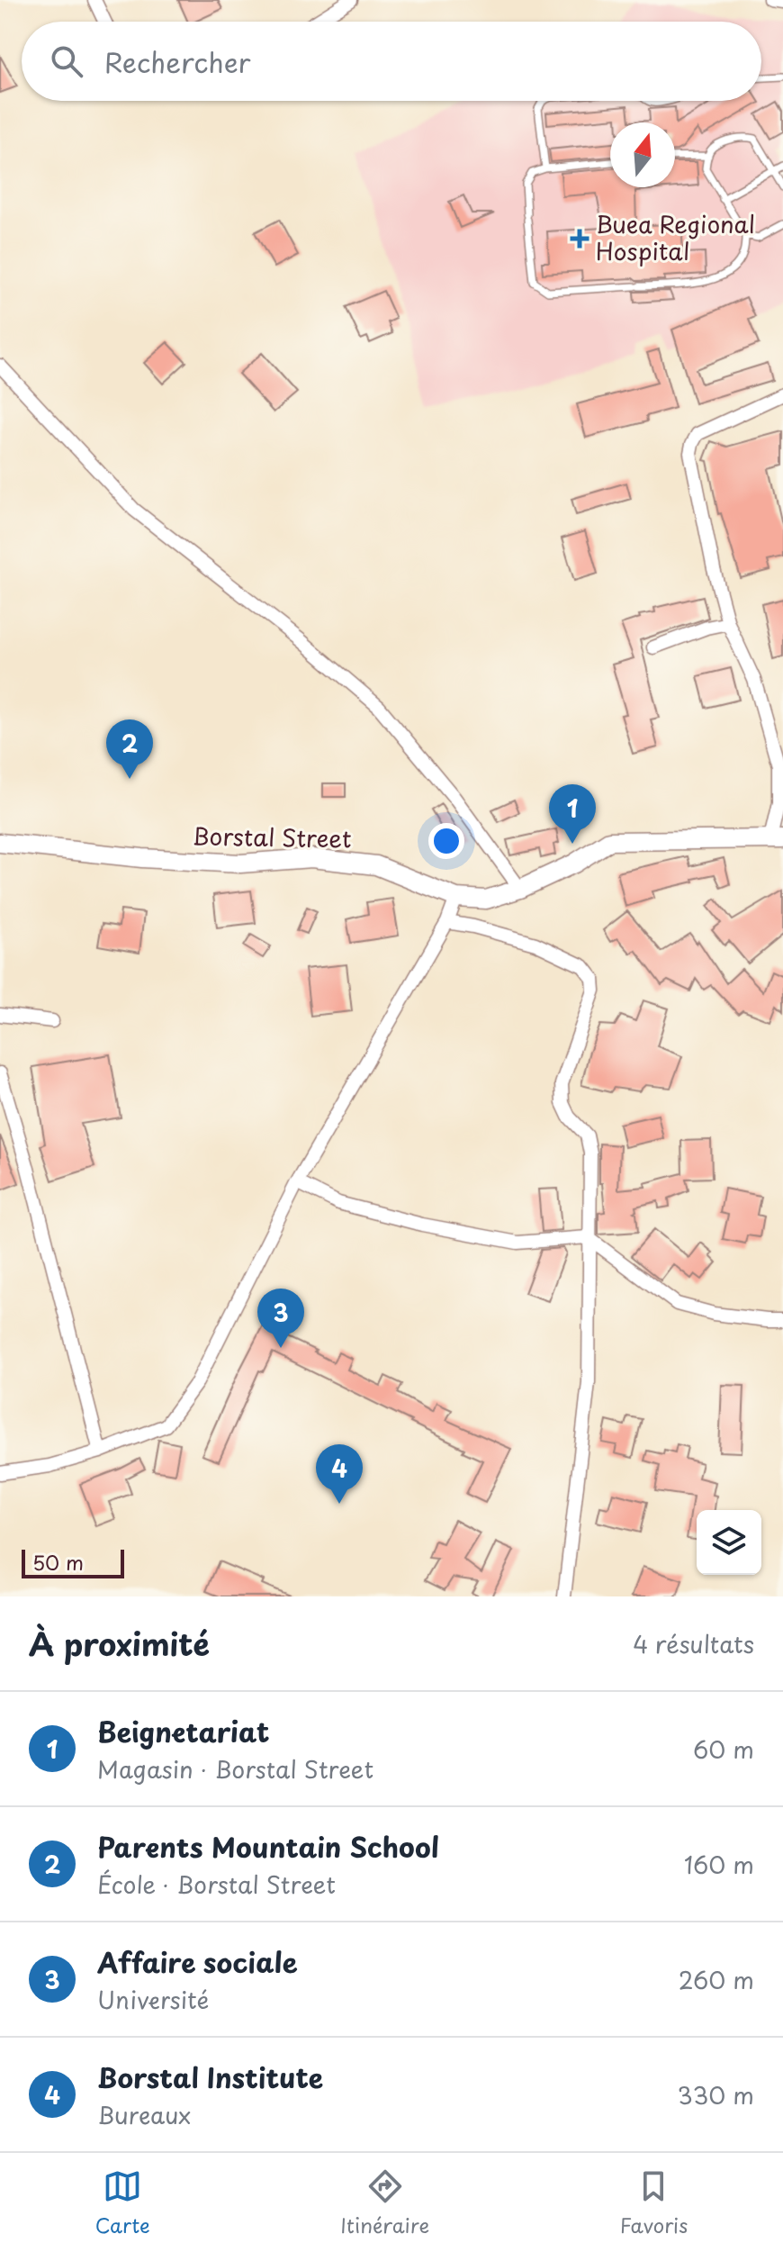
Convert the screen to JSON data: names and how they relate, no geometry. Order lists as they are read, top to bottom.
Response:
{
  "streets": {
    "street": ["Borstal Street"]
  },
  "places": {
    "health": ["Buea Regional Hospital"]
  },
  "scale_bar": "50 m",
  "north": "top",
  "page": {
    "search": "Rechercher",
    "pins": [
      "2",
      "1",
      "3",
      "4"
    ],
    "scale": "50 m",
    "heading": ["À proximité", "4 résultats"],
    "list": [
      {
        "mark": "1",
        "name": "Beignetariat",
        "note": "Magasin · Borstal Street",
        "value": "60 m"
      },
      {
        "mark": "2",
        "name": "Parents Mountain School",
        "note": "École · Borstal Street",
        "value": "160 m"
      },
      {
        "mark": "3",
        "name": "Affaire sociale",
        "note": "Université",
        "value": "260 m"
      },
      {
        "mark": "4",
        "name": "Borstal Institute",
        "note": "Bureaux",
        "value": "330 m"
      }
    ],
    "nav": ["Carte", "Itinéraire", "Favoris"]
  }
}
